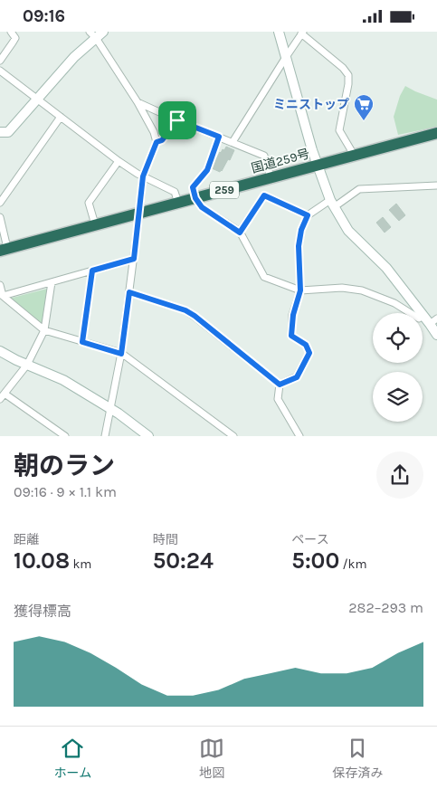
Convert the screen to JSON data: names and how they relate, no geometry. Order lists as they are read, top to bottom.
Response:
{
  "streets": {
    "highway": ["国道259号", "259"]
  },
  "places": {
    "supermarket": ["ミニストップ"]
  },
  "page": {
    "status": "09:16",
    "heading": ["朝のラン", "09:16 · 9 × 1.1 km"],
    "stats": [
      ["距離", "10.08 km"],
      ["時間", "50:24"],
      ["ペース", "5:00 /km"]
    ],
    "chart": ["獲得標高", "282–293 m"],
    "tabs": ["ホーム", "地図", "保存済み"]
  }
}
